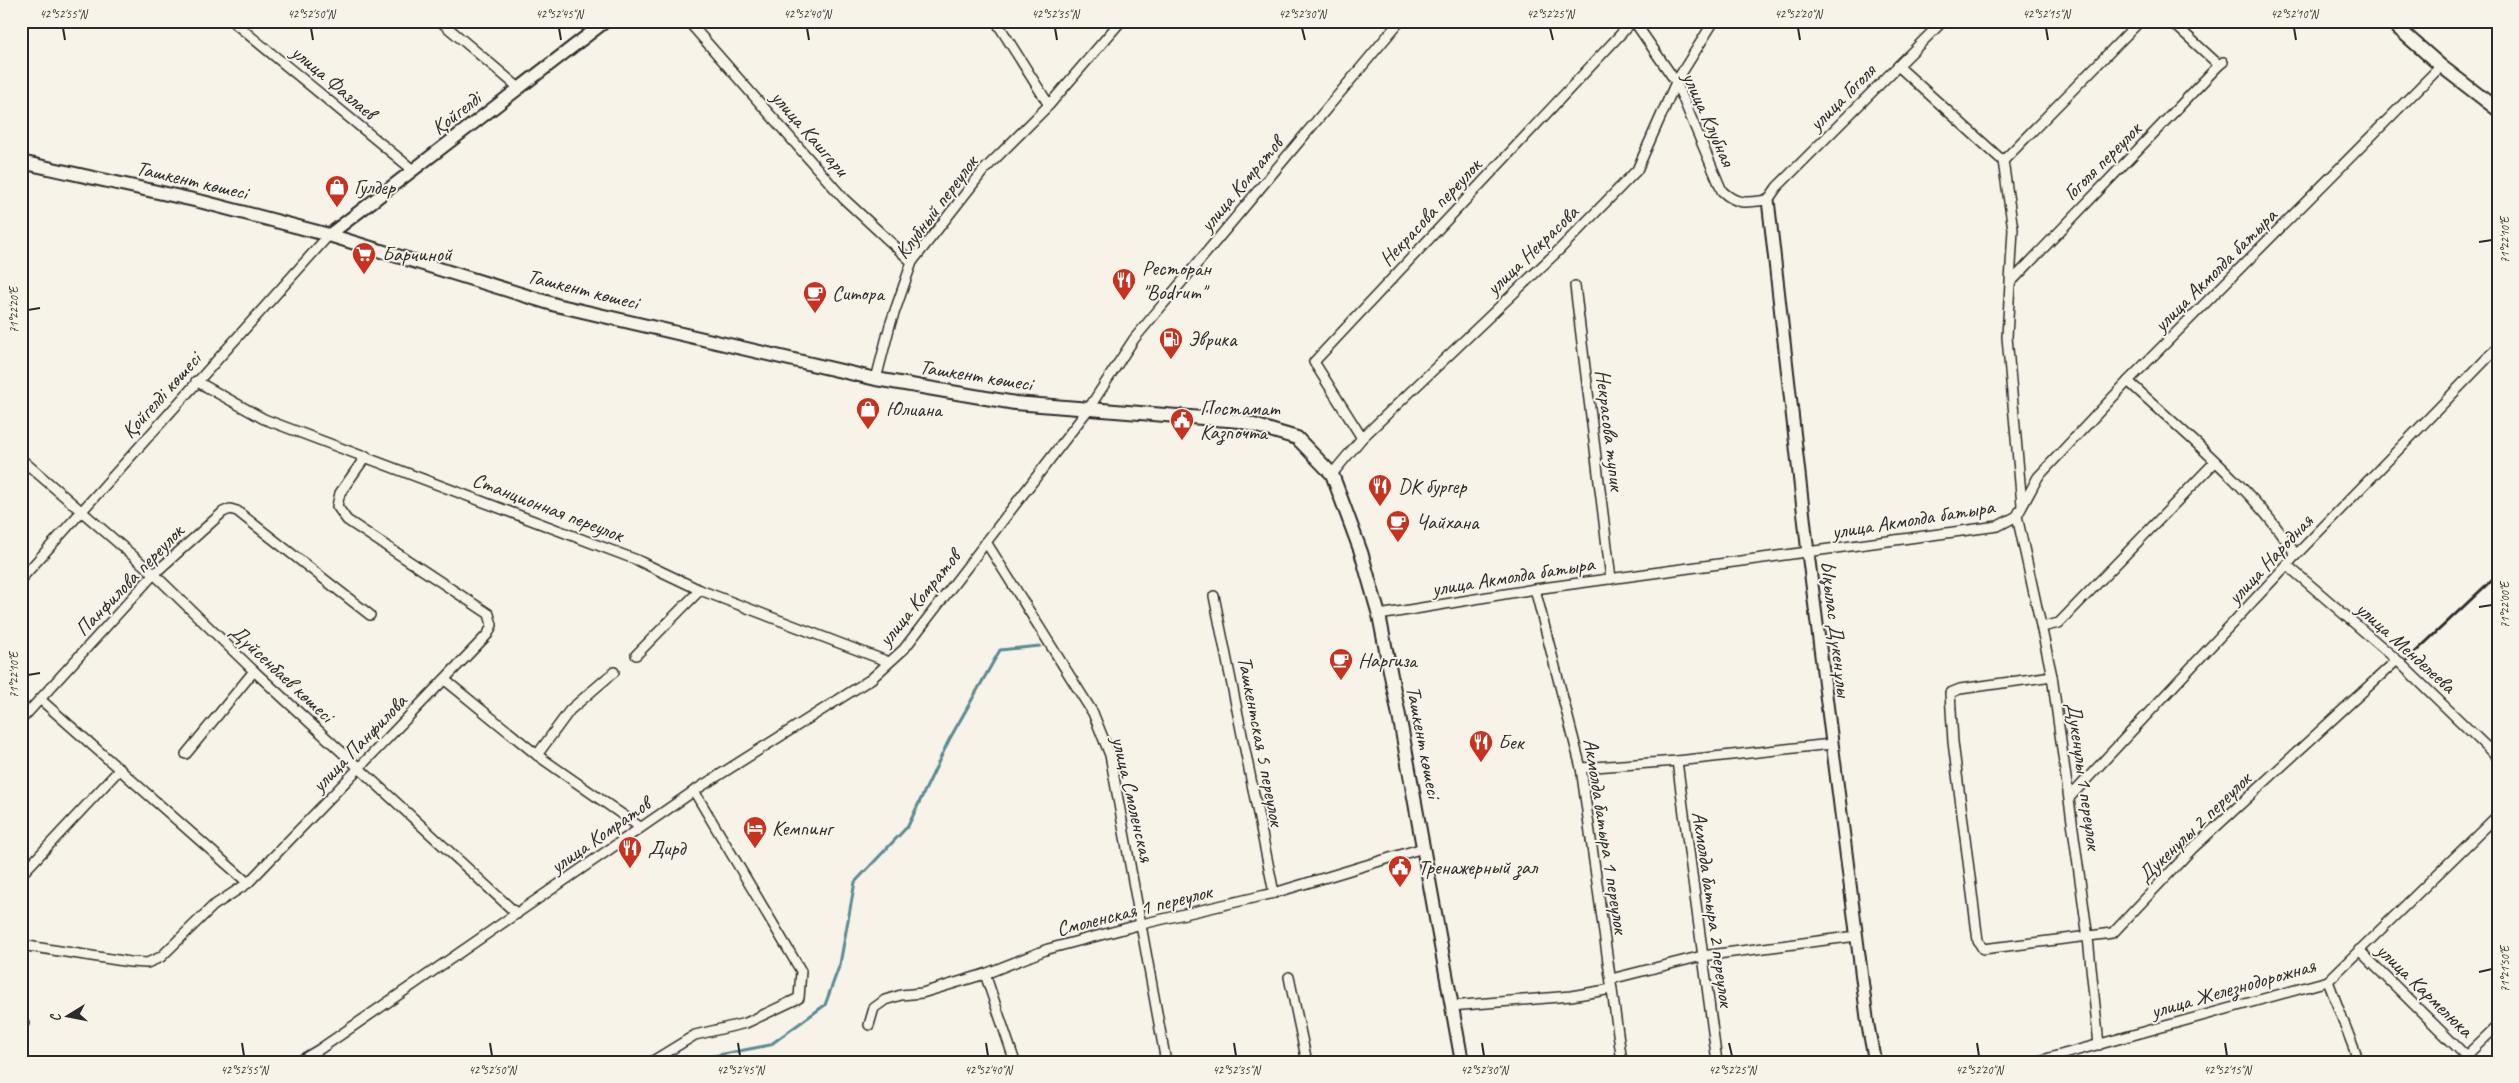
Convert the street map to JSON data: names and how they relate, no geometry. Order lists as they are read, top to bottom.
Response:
{
  "streets": {
    "main road": ["Ташкент көшесі"],
    "street": [
      "улица Фазлаев",
      "улица Гоголя",
      "Қойгелді",
      "улица Клубная",
      "улица Кашгари",
      "Гоголя переулок",
      "улица Комратов",
      "Клубный переулок",
      "Некрасова переулок",
      "улица Некрасова",
      "улица Акмолда батыра",
      "Қойгелді көшесі",
      "Некрасова тупик",
      "Станционная переулок",
      "улица Народная",
      "Панфилова переулок",
      "Ықылас Дүкенұлы",
      "улица Менделеева",
      "Дүйсенбаев көшесі",
      "Ташкентская 5 переулок",
      "улица Панфилова",
      "Дукенулы 1 переулок",
      "улица Смоленская",
      "Дукенулы 2 переулок",
      "Акмолда батыра 1 переулок",
      "Акмолда батыра 2 переулок",
      "Смоленская 1 переулок",
      "улица Железнодорожная",
      "улица Кармелюка"
    ]
  },
  "crossings": [
    ["улица Фазлаев", "Қойгелді"],
    ["улица Гоголя", "улица Клубная"],
    ["улица Гоголя", "Ықылас Дүкенұлы"],
    ["Қойгелді", "Ташкент көшесі"],
    ["Қойгелді", "Қойгелді көшесі"],
    ["улица Клубная", "Некрасова переулок"],
    ["улица Клубная", "улица Некрасова"],
    ["улица Клубная", "Ықылас Дүкенұлы"],
    ["улица Кашгари", "Клубный переулок"],
    ["Ташкент көшесі", "улица Комратов"],
    ["Ташкент көшесі", "Клубный переулок"],
    ["Ташкент көшесі", "улица Некрасова"],
    ["Ташкент көшесі", "улица Акмолда батыра"],
    ["Ташкент көшесі", "Қойгелді көшесі"],
    ["Ташкент көшесі", "Смоленская 1 переулок"],
    ["улица Комратов", "Станционная переулок"],
    ["улица Комратов", "Дүйсенбаев көшесі"],
    ["улица Комратов", "улица Смоленская"],
    ["Некрасова переулок", "улица Некрасова"],
    ["улица Акмолда батыра", "Некрасова тупик"],
    ["улица Акмолда батыра", "Ықылас Дүкенұлы"],
    ["улица Акмолда батыра", "Дукенулы 1 переулок"],
    ["улица Акмолда батыра", "Акмолда батыра 1 переулок"],
    ["Қойгелді көшесі", "Станционная переулок"],
    ["Қойгелді көшесі", "Дүйсенбаев көшесі"],
    ["Станционная переулок", "улица Панфилова"],
    ["улица Народная", "улица Менделеева"],
    ["улица Народная", "Дукенулы 1 переулок"],
    ["Панфилова переулок", "Дүйсенбаев көшесі"],
    ["улица Менделеева", "Дукенулы 2 переулок"],
    ["Дүйсенбаев көшесі", "улица Панфилова"],
    ["Ташкентская 5 переулок", "Смоленская 1 переулок"],
    ["Дукенулы 1 переулок", "Дукенулы 2 переулок"],
    ["Дукенулы 1 переулок", "улица Железнодорожная"],
    ["улица Смоленская", "Смоленская 1 переулок"],
    ["улица Железнодорожная", "улица Кармелюка"]
  ],
  "places": {
    "shop": ["Гулдер", "Юлиана"],
    "supermarket": ["Барчиной"],
    "restaurant": [
      "Ресторан \"Bodrum\"",
      "DK бургер",
      "Бек",
      "Дирд"
    ],
    "cafe": ["Ситора", "Чайхана", "Наргиза"],
    "fuel station": ["Эврика"],
    "public building": ["Постамат Казпочта", "Тренажерный зал"],
    "hotel": ["Кемпинг"]
  },
  "north": "left",
  "coordinates": [
    "42°52'55\"N",
    "42°52'50\"N",
    "42°52'45\"N",
    "42°52'40\"N",
    "42°52'35\"N",
    "42°52'30\"N",
    "42°52'25\"N",
    "42°52'20\"N",
    "42°52'15\"N",
    "42°52'10\"N",
    "71°22'10\"E",
    "71°22'20\"E",
    "71°22'00\"E",
    "71°21'50\"E"
  ]
}
